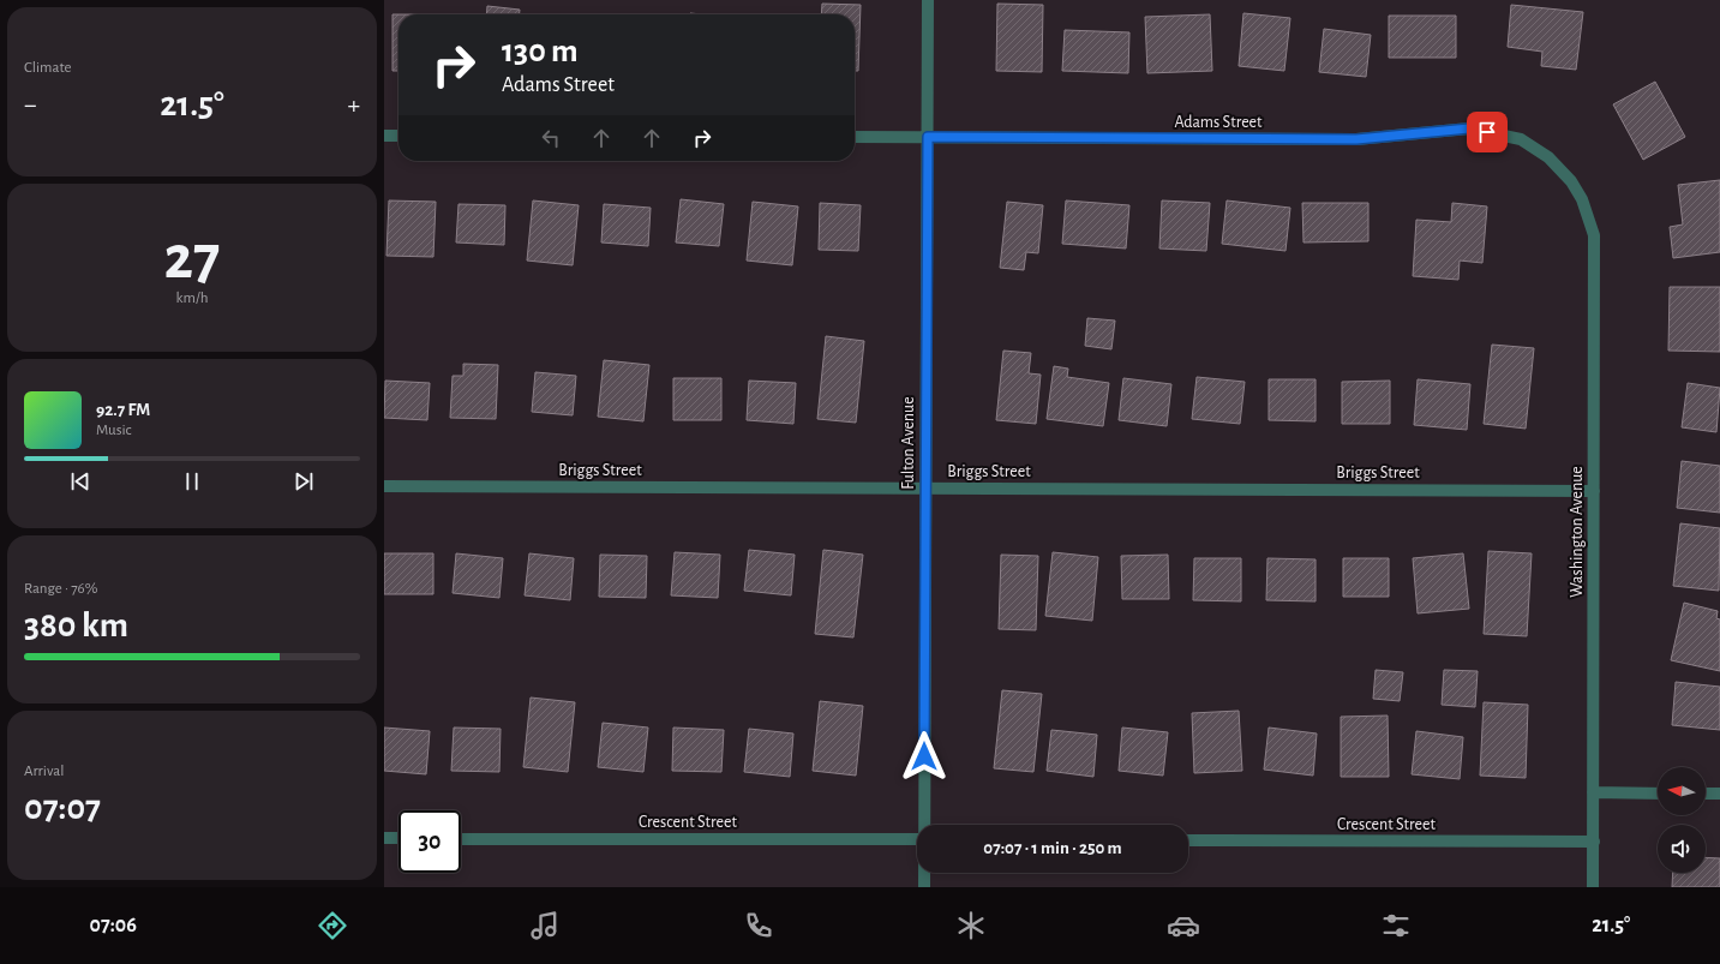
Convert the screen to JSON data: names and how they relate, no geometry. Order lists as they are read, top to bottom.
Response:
{
  "streets": {
    "street": [
      "Adams Street",
      "Fulton Avenue",
      "Briggs Street",
      "Washington Avenue",
      "Crescent Street"
    ]
  },
  "crossings": [
    ["Adams Street", "Fulton Avenue"],
    ["Adams Street", "Washington Avenue"],
    ["Fulton Avenue", "Briggs Street"],
    ["Briggs Street", "Washington Avenue"],
    ["Washington Avenue", "Crescent Street"]
  ],
  "north": "left",
  "page": {
    "tile": [
      "Climate",
      ["27", "km/h"],
      ["Range · 76%", "380 km"],
      ["Arrival", "07:07"]
    ],
    "turn": ["130 m", "Adams Street"],
    "heat": ["−", "21.5°", "+"],
    "song": ["92.7 FM", "Music"],
    "limit": "30",
    "trip": "07:07 · 1 min · 250 m",
    "tabs": ["07:06", "21.5°"]
  }
}
